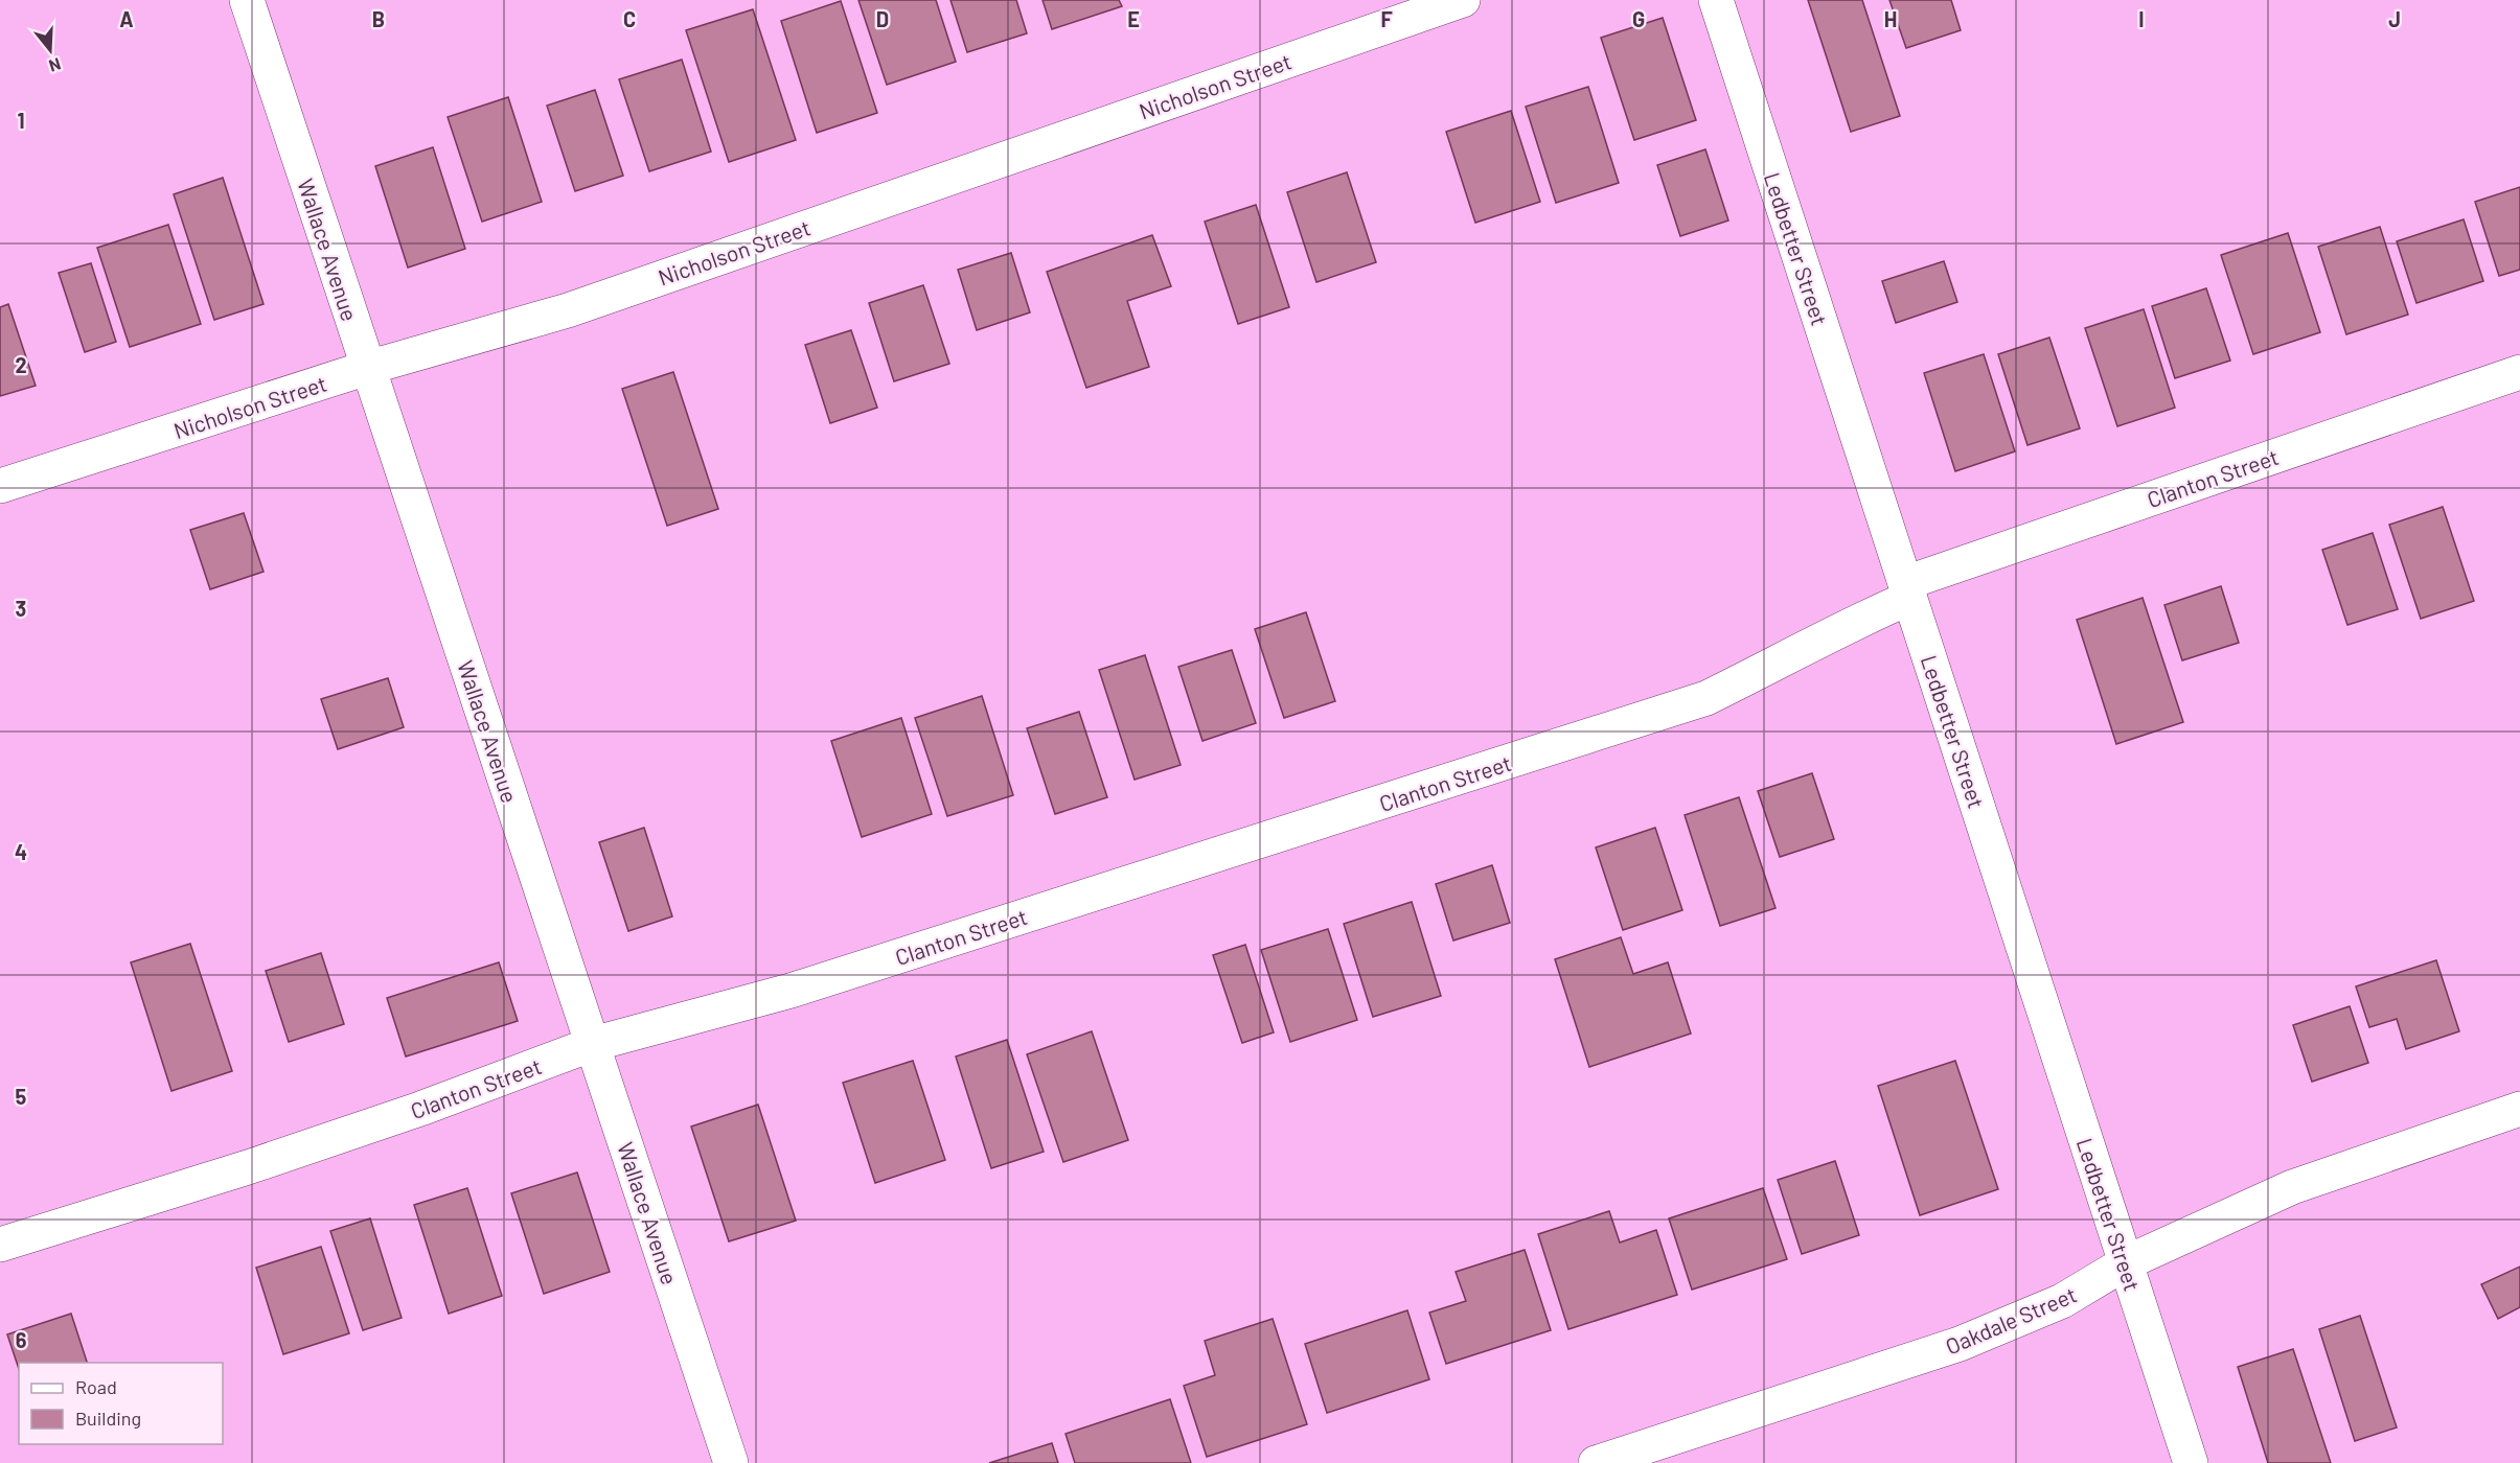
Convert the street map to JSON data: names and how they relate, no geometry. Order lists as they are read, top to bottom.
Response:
{
  "streets": {
    "street": [
      "Nicholson Street",
      "Ledbetter Street",
      "Wallace Avenue",
      "Clanton Street",
      "Oakdale Street"
    ]
  },
  "crossings": [
    ["Nicholson Street", "Wallace Avenue"],
    ["Ledbetter Street", "Clanton Street"],
    ["Ledbetter Street", "Oakdale Street"],
    ["Wallace Avenue", "Clanton Street"]
  ],
  "legend": ["Road", "Building"],
  "north": "bottom",
  "grid": {
    "columns": [
      "A",
      "B",
      "C",
      "D",
      "E",
      "F",
      "G",
      "H",
      "I",
      "J"
    ],
    "rows": [
      "1",
      "2",
      "3",
      "4",
      "5",
      "6"
    ]
  }
}
